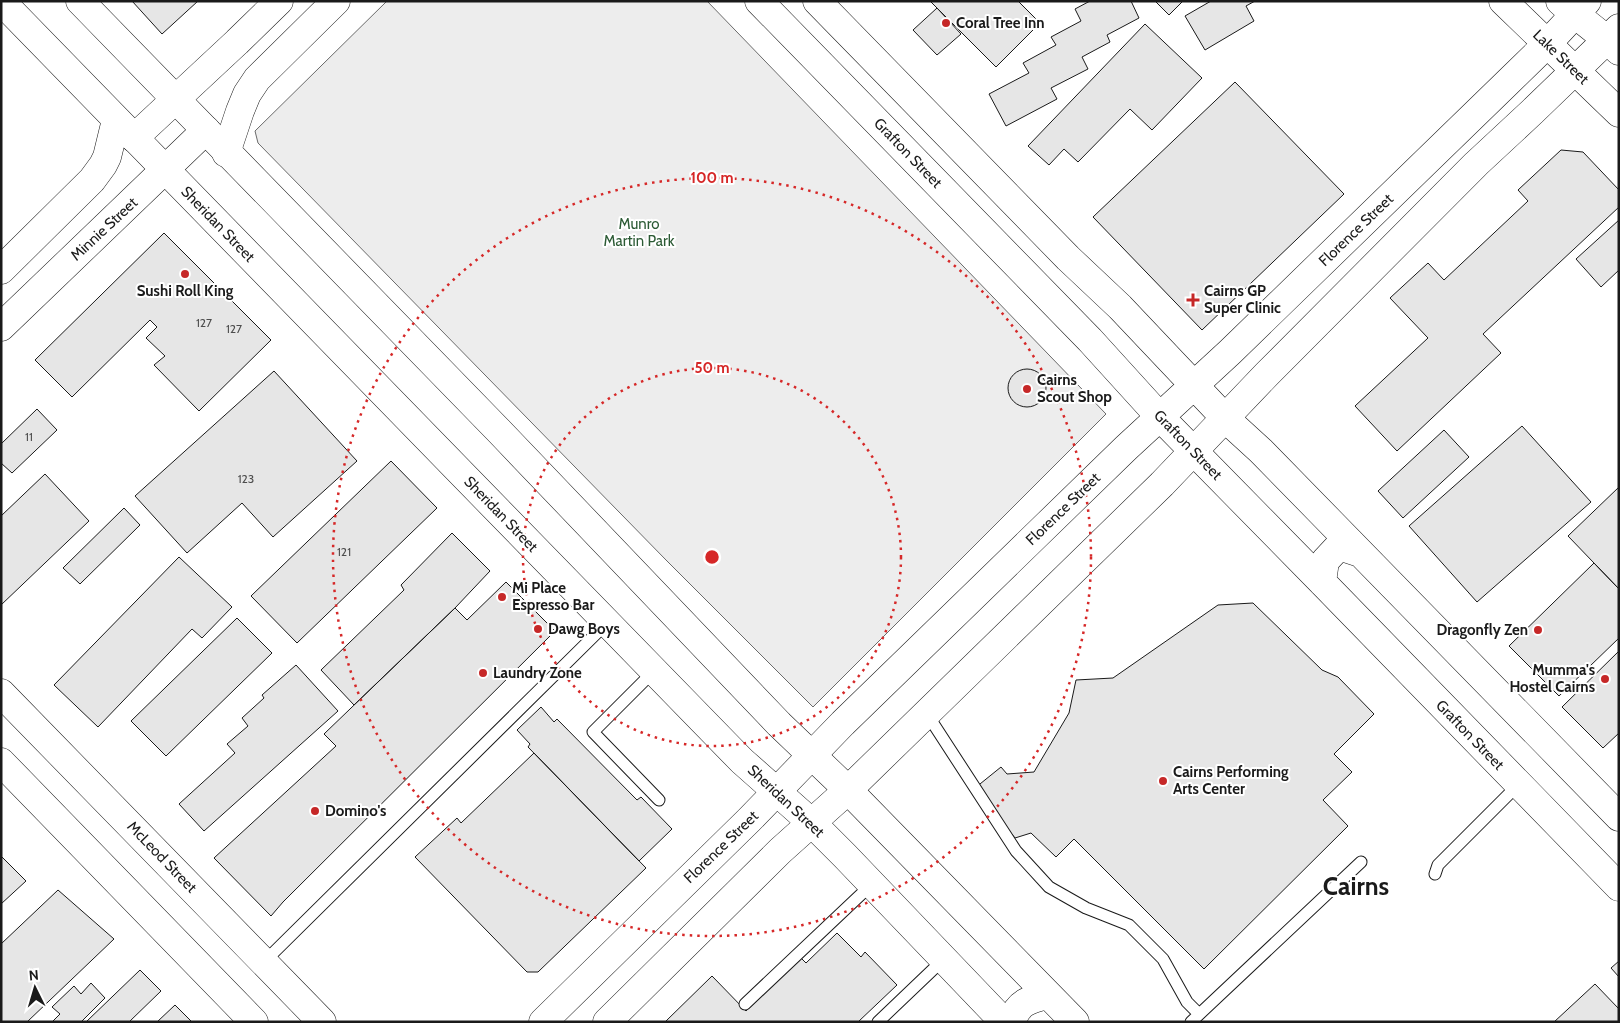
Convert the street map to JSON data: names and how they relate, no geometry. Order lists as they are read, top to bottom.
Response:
{
  "streets": {
    "main road": [
      "Lake Street",
      "Grafton Street",
      "Sheridan Street",
      "Minnie Street",
      "Florence Street",
      "McLeod Street"
    ]
  },
  "crossings": [
    ["Lake Street", "Florence Street"],
    ["Grafton Street", "Florence Street"],
    ["Sheridan Street", "Minnie Street"],
    ["Sheridan Street", "Florence Street"]
  ],
  "districts": ["Cairns"],
  "parks": ["Munro Martin Park"],
  "places": {
    "other": [
      "Coral Tree Inn",
      "Sushi Roll King",
      "Cairns Scout Shop",
      "Mi Place Espresso Bar",
      "Dawg Boys",
      "Dragonfly Zen",
      "Laundry Zone",
      "Mumma's Hostel Cairns",
      "Cairns Performing Arts Center",
      "Domino's"
    ],
    "health": ["Cairns GP Super Clinic"]
  },
  "house_numbers": [
    "127",
    "127",
    "11",
    "123",
    "121"
  ],
  "north": "top",
  "rings": ["100 m", "50 m"]
}
